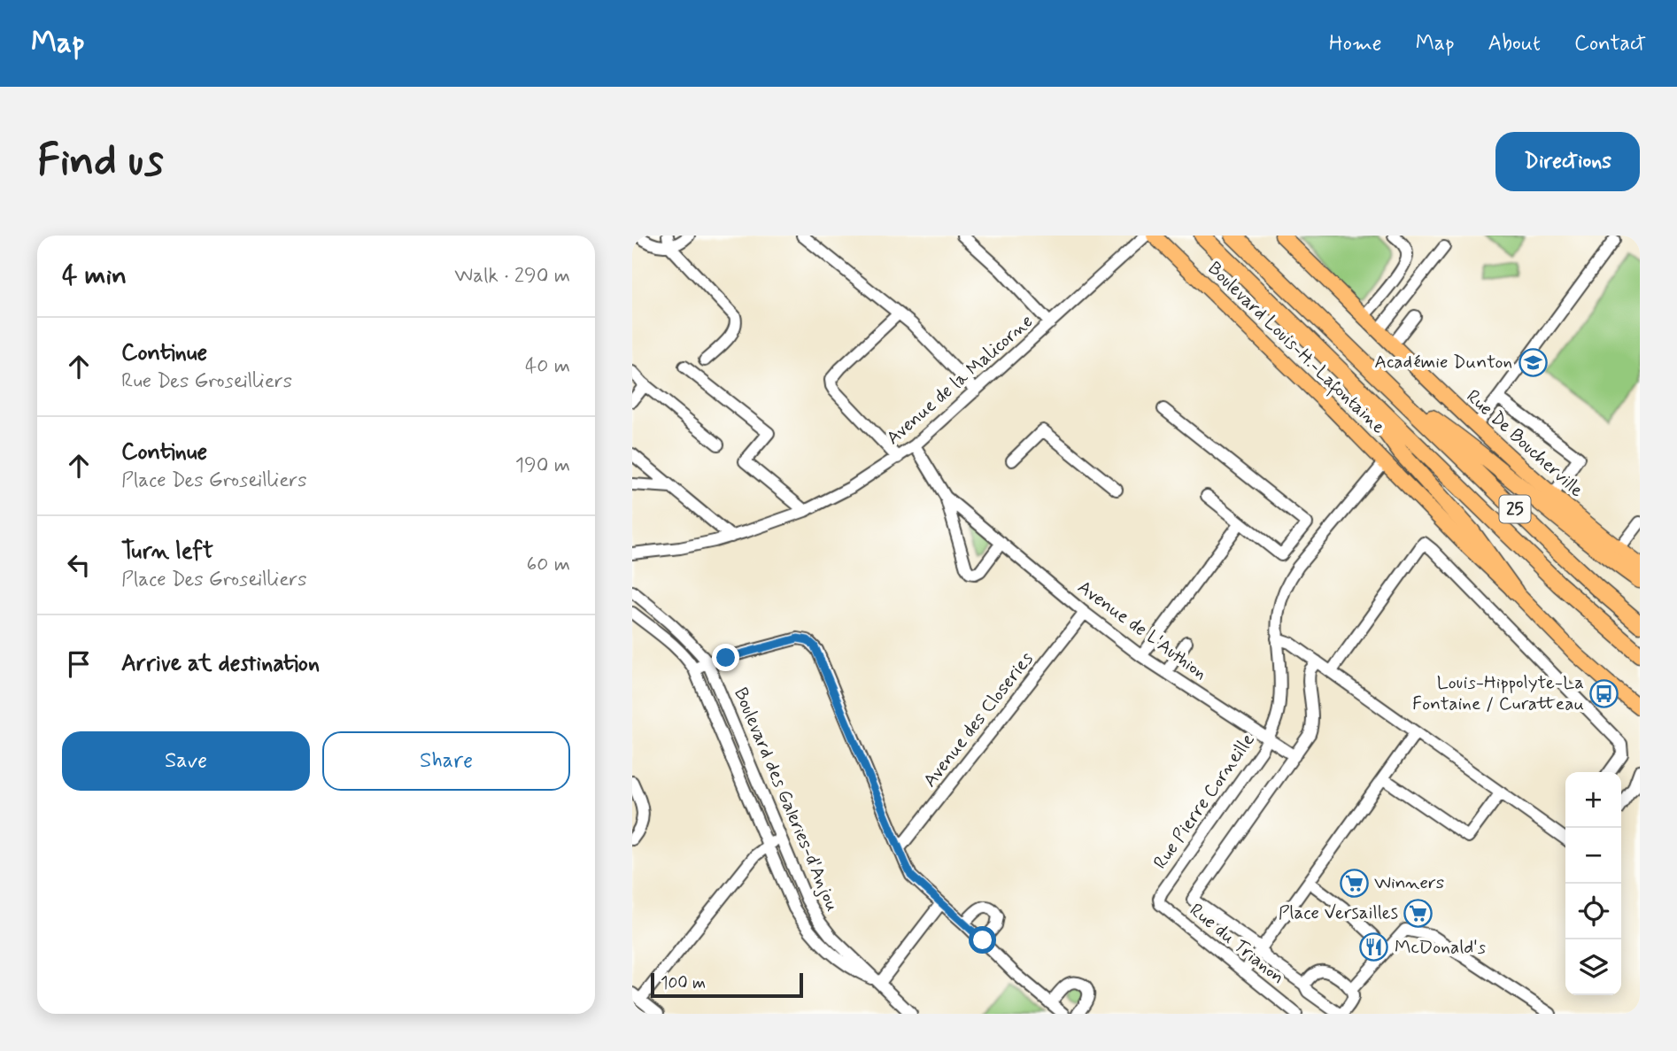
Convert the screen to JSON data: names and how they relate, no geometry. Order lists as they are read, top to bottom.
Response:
{
  "streets": {
    "highway": ["25"],
    "main road": ["Boulevard Louis-H.-Lafontaine", "Rue De Boucherville"],
    "street": [
      "Avenue de la Malicorne",
      "Avenue de L'Authion",
      "Avenue des Closeries",
      "Boulevard des Galeries-d'Anjou",
      "Rue Pierre Corneille",
      "Rue du Trianon"
    ]
  },
  "crossings": [
    ["Boulevard Louis-H.-Lafontaine", "Rue Pierre Corneille"],
    ["Avenue de la Malicorne", "Avenue de L'Authion"],
    ["Avenue de L'Authion", "Avenue des Closeries"],
    ["Avenue de L'Authion", "Rue Pierre Corneille"],
    ["Rue Pierre Corneille", "Rue du Trianon"]
  ],
  "places": {
    "school or university": ["Académie Dunton"],
    "bus stop": ["Louis-Hippolyte-La Fontaine / Curatteau"],
    "supermarket": ["Winners", "Place Versailles"],
    "restaurant": ["McDonald's"]
  },
  "scale_bar": "100 m",
  "page": {
    "header": "Map",
    "nav": [
      "Home",
      "Map",
      "About",
      "Contact"
    ],
    "buttons": [
      "Directions",
      ["Save", "Share"]
    ],
    "title": "Find us",
    "heading": ["4 min", "Walk · 290 m"],
    "list": [
      ["Continue", "Rue Des Groseilliers", "40 m"],
      ["Continue", "Place Des Groseilliers", "190 m"],
      ["Turn left", "Place Des Groseilliers", "60 m"],
      "Arrive at destination"
    ],
    "map_buttons": ["+", "−"],
    "scale": "100 m"
  }
}
